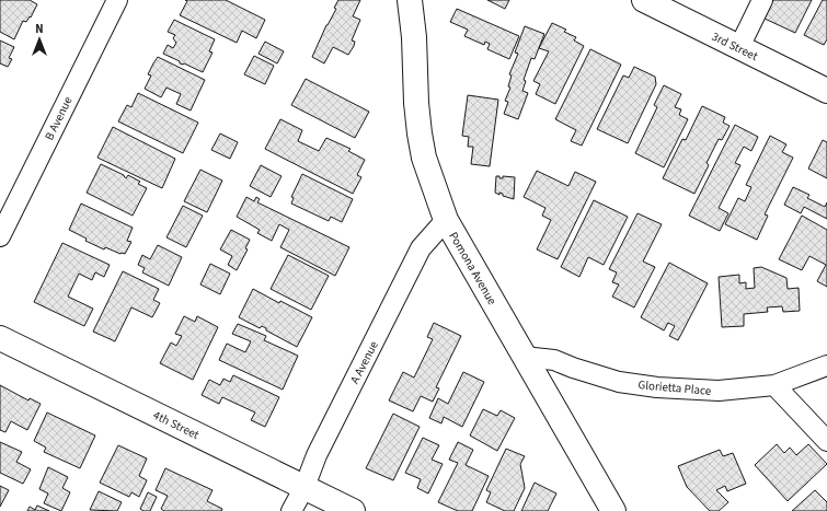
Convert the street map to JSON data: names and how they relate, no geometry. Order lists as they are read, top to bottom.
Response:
{
  "streets": {
    "main road": ["3rd Street", "Pomona Avenue", "4th Street"],
    "street": ["B Avenue", "A Avenue", "Glorietta Place"]
  },
  "crossings": [
    ["Pomona Avenue", "A Avenue"],
    ["Pomona Avenue", "Glorietta Place"],
    ["A Avenue", "4th Street"]
  ],
  "north": "top"
}
